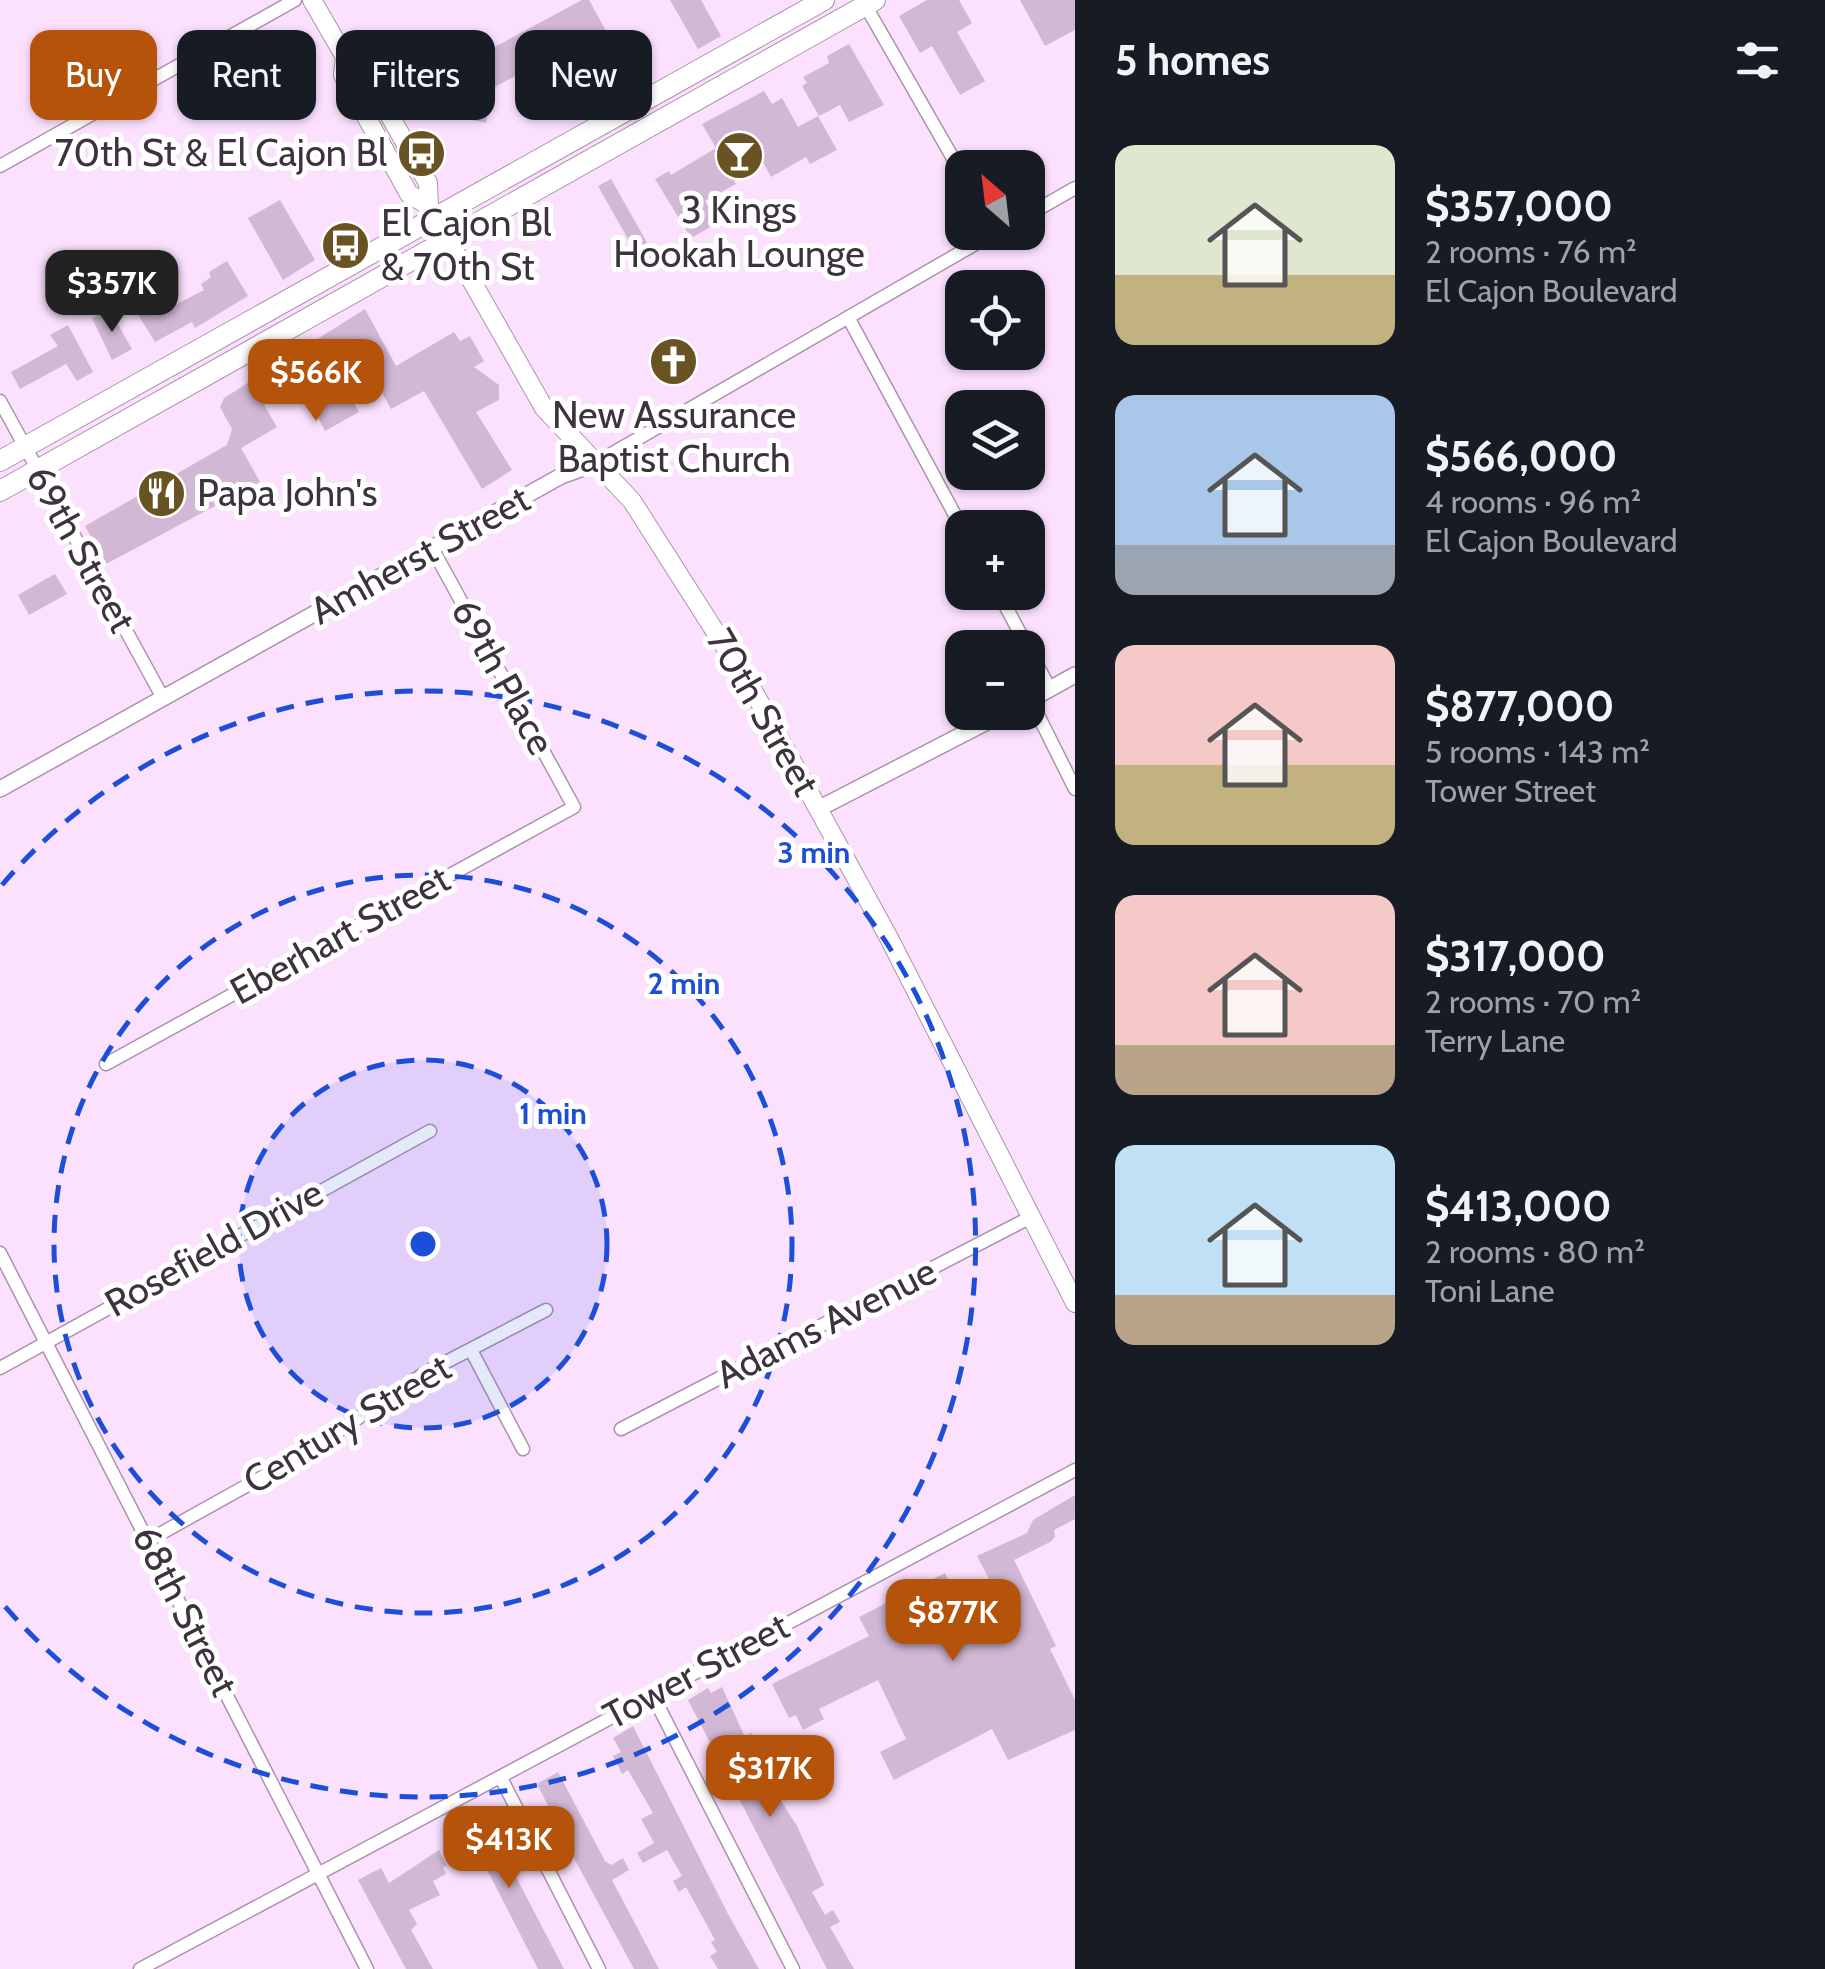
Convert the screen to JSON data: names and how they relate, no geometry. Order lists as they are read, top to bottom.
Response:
{
  "streets": {
    "main road": ["70th Street"],
    "street": [
      "69th Street",
      "Amherst Street",
      "69th Place",
      "Eberhart Street",
      "Rosefield Drive",
      "Adams Avenue",
      "Century Street",
      "68th Street",
      "Tower Street"
    ]
  },
  "crossings": [
    ["69th Street", "Amherst Street"],
    ["Amherst Street", "69th Place"],
    ["Amherst Street", "70th Street"],
    ["69th Place", "Eberhart Street"],
    ["70th Street", "Adams Avenue"],
    ["Rosefield Drive", "68th Street"],
    ["Century Street", "68th Street"],
    ["68th Street", "Tower Street"]
  ],
  "places": {
    "bus stop": ["70th St & El Cajon Bl", "El Cajon Bl & 70th St"],
    "bar": ["3 Kings Hookah Lounge"],
    "church": ["New Assurance Baptist Church"],
    "restaurant": ["Papa John's"]
  },
  "north": "top left",
  "page": {
    "heading": "5 homes",
    "chip": [
      "Buy",
      "Rent",
      "Filters",
      "New"
    ],
    "list": [
      {
        "name": "$357,000",
        "note": "2 rooms · 76 m² · El Cajon Boulevard"
      },
      {
        "name": "$566,000",
        "note": "4 rooms · 96 m² · El Cajon Boulevard"
      },
      {
        "name": "$877,000",
        "note": "5 rooms · 143 m² · Tower Street"
      },
      {
        "name": "$317,000",
        "note": "2 rooms · 70 m² · Terry Lane"
      },
      {
        "name": "$413,000",
        "note": "2 rooms · 80 m² · Toni Lane"
      }
    ],
    "map_buttons": ["+", "−"],
    "price": [
      "$357K",
      "$566K",
      "$877K",
      "$317K",
      "$413K"
    ]
  },
  "rings": ["3 min", "2 min", "1 min"]
}
